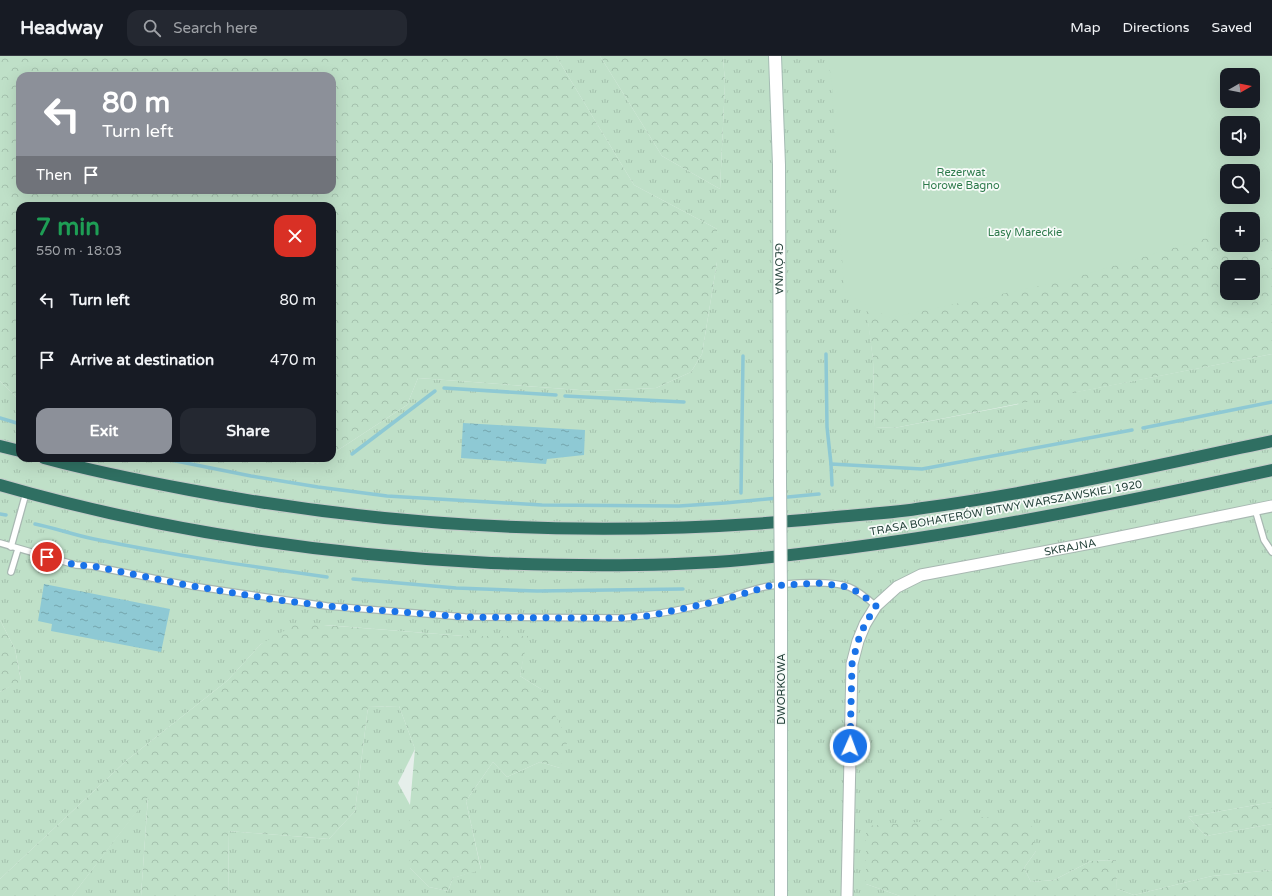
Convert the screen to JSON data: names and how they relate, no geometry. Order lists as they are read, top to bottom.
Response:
{
  "streets": {
    "highway": ["TRASA BOHATERÓW BITWY WARSZAWSKIEJ 1920"],
    "street": ["GŁÓWNA", "SKRAJNA", "DWORKOWA"]
  },
  "crossings": [
    ["GŁÓWNA", "DWORKOWA"]
  ],
  "parks": ["Rezerwat Horowe Bagno", "Lasy Mareckie"],
  "north": "right",
  "page": {
    "header": "Headway",
    "search": "Search here",
    "nav": ["Map", "Directions", "Saved"],
    "map_buttons": ["+", "−"],
    "turn": ["80 m", "Turn left"],
    "then": "Then",
    "heading": ["7 min", "550 m · 18:03"],
    "list": [
      {
        "name": "Turn left",
        "value": "80 m"
      },
      {
        "name": "Arrive at destination",
        "value": "470 m"
      }
    ],
    "buttons": ["Exit", "Share"]
  }
}
